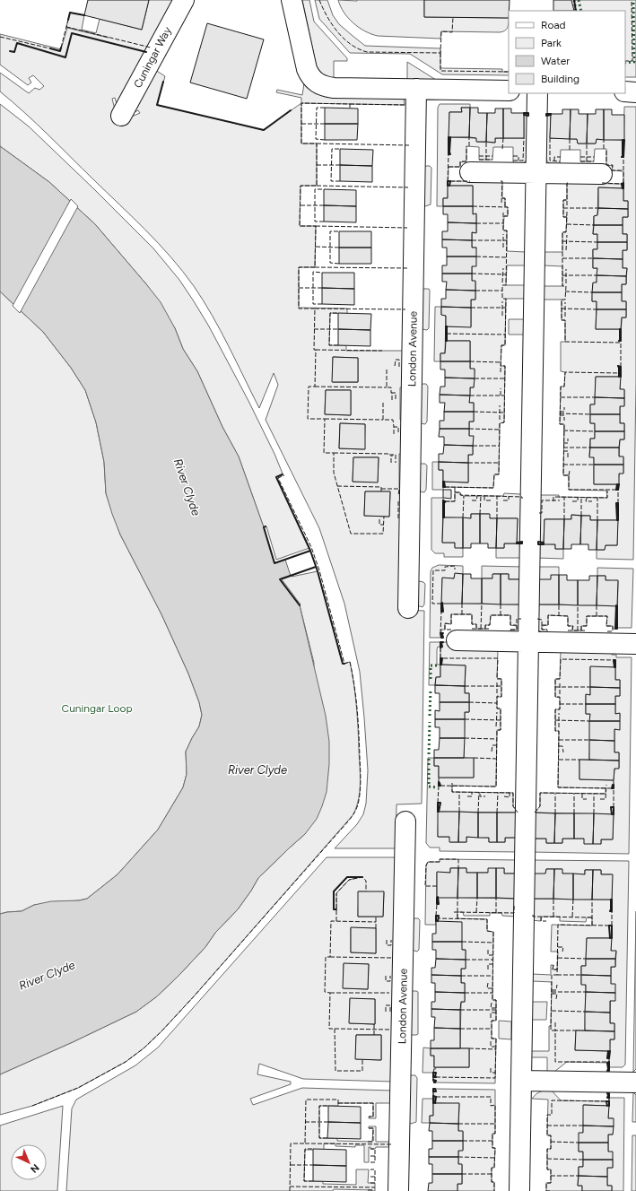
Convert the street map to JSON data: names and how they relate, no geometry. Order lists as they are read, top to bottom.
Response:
{
  "streets": {
    "street": ["Cuningar Way", "London Avenue"]
  },
  "water": ["River Clyde"],
  "parks": ["Cuningar Loop"],
  "legend": [
    "Road",
    "Park",
    "Water",
    "Building"
  ],
  "north": "bottom right"
}
